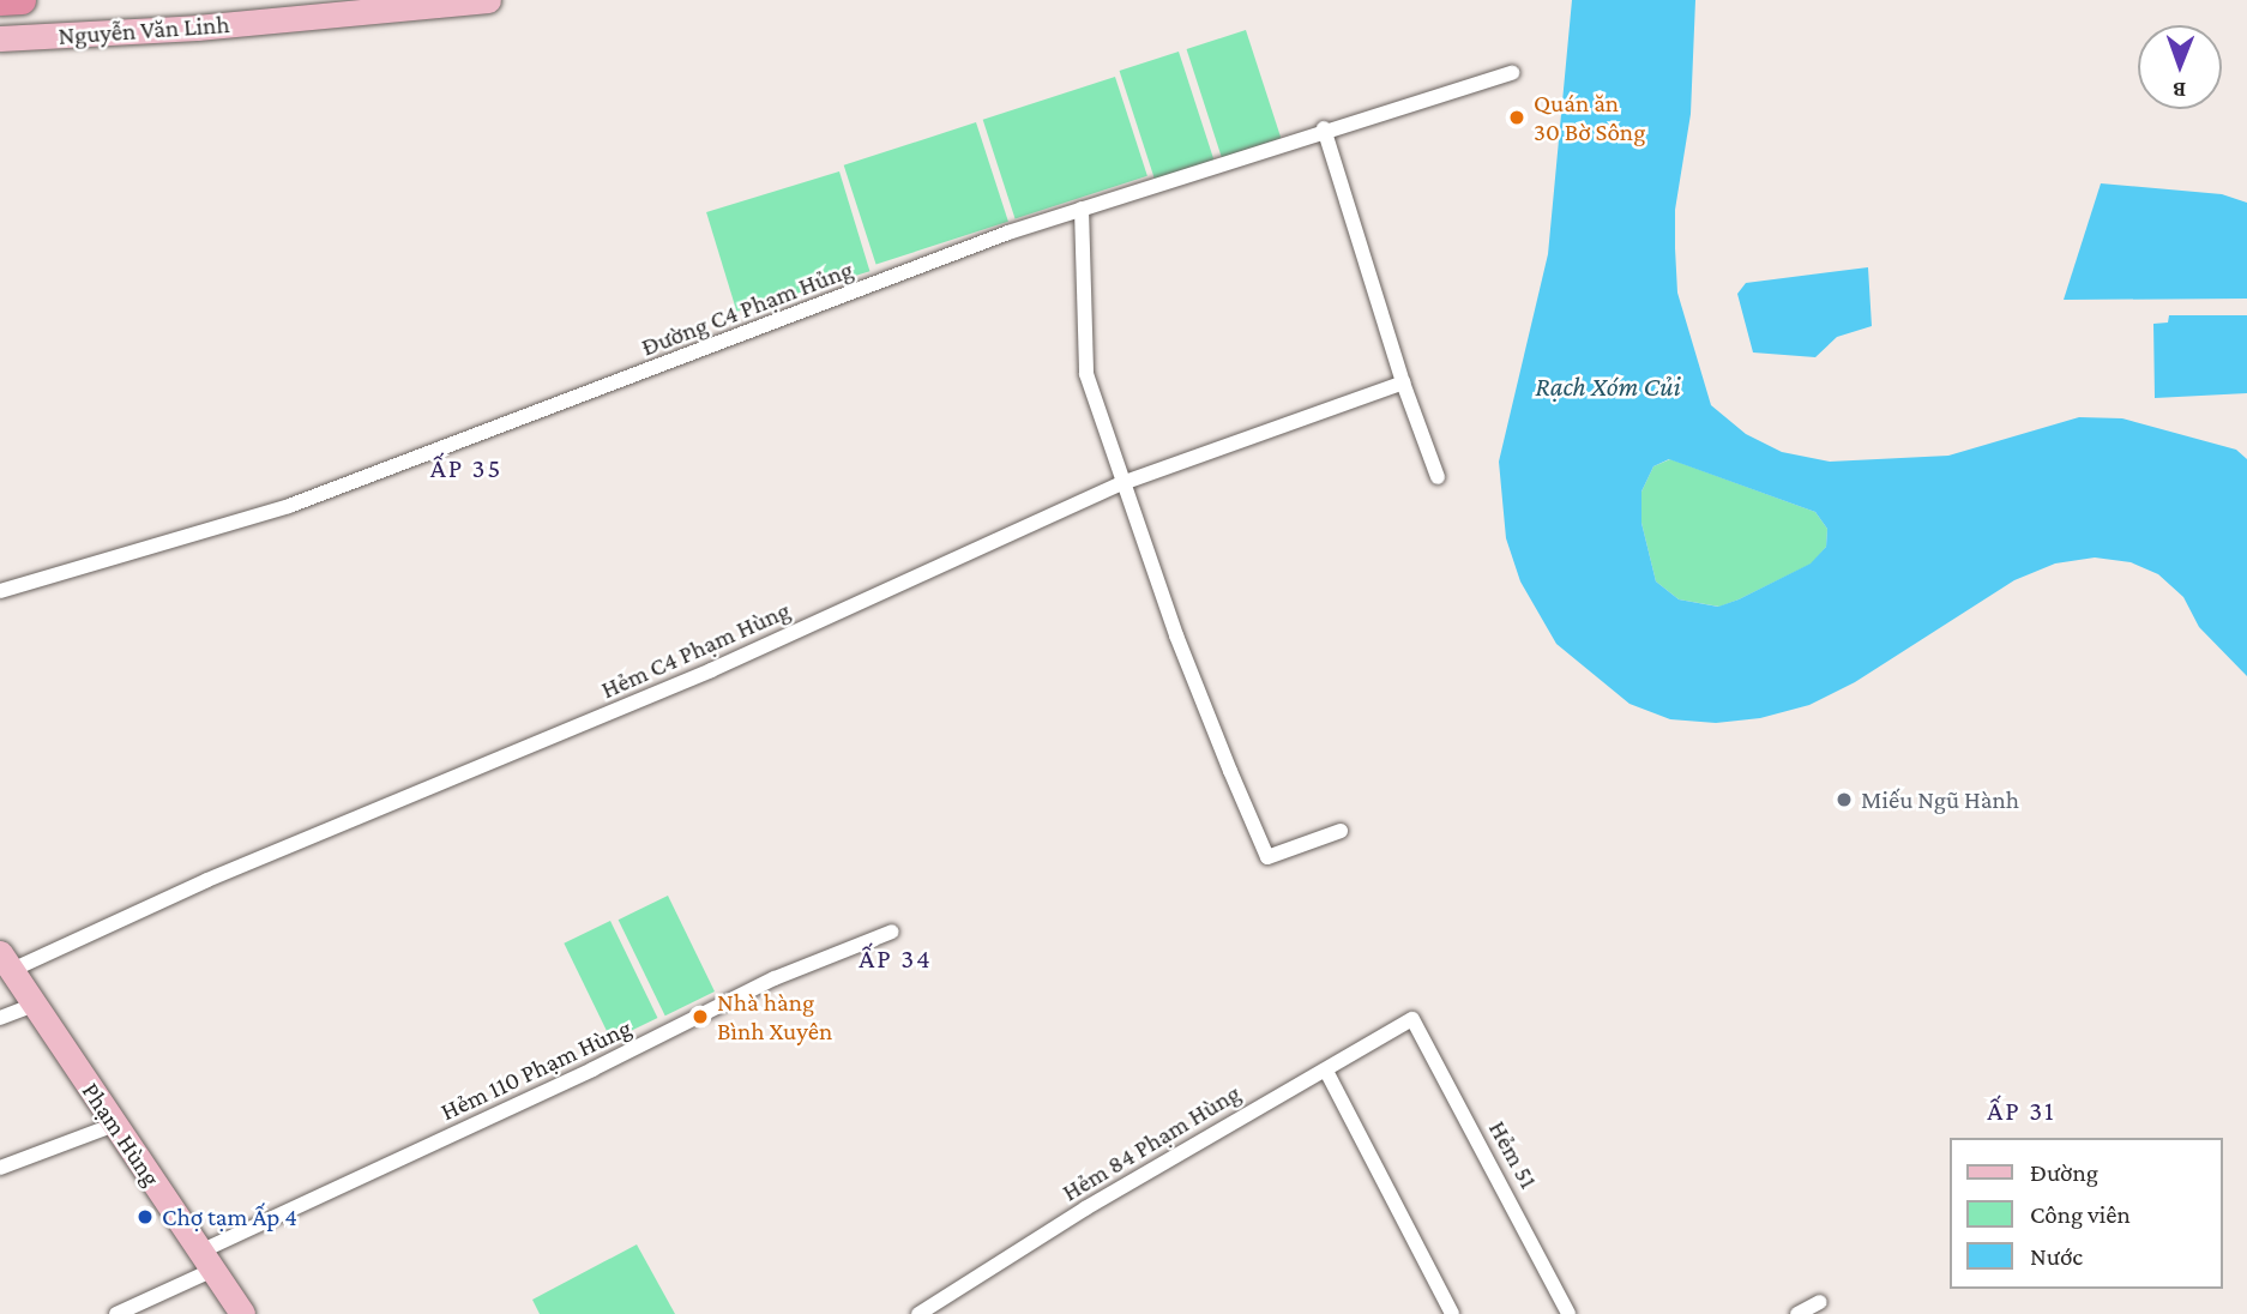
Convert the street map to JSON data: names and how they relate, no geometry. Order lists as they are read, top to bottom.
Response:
{
  "streets": {
    "main road": ["Nguyễn Văn Linh", "Phạm Hùng"],
    "street": [
      "Đường C4 Phạm Hủng",
      "Hẻm C4 Phạm Hùng",
      "Hẻm 110 Phạm Hùng",
      "Hẻm 84 Phạm Hùng",
      "Hẻm 51"
    ]
  },
  "crossings": [
    ["Hẻm C4 Phạm Hùng", "Phạm Hùng"],
    ["Hẻm 110 Phạm Hùng", "Phạm Hùng"],
    ["Hẻm 84 Phạm Hùng", "Hẻm 51"]
  ],
  "districts": ["ẤP 35", "ẤP 34", "ẤP 31"],
  "water": ["Rạch Xóm Củi"],
  "places": [
    "Quán ăn 30 Bờ Sông",
    "Miếu Ngũ Hành",
    "Nhà hàng Bình Xuyên",
    "Chợ tạm Ấp 4"
  ],
  "legend": ["Đường", "Công viên", "Nước"],
  "north": "bottom"
}
